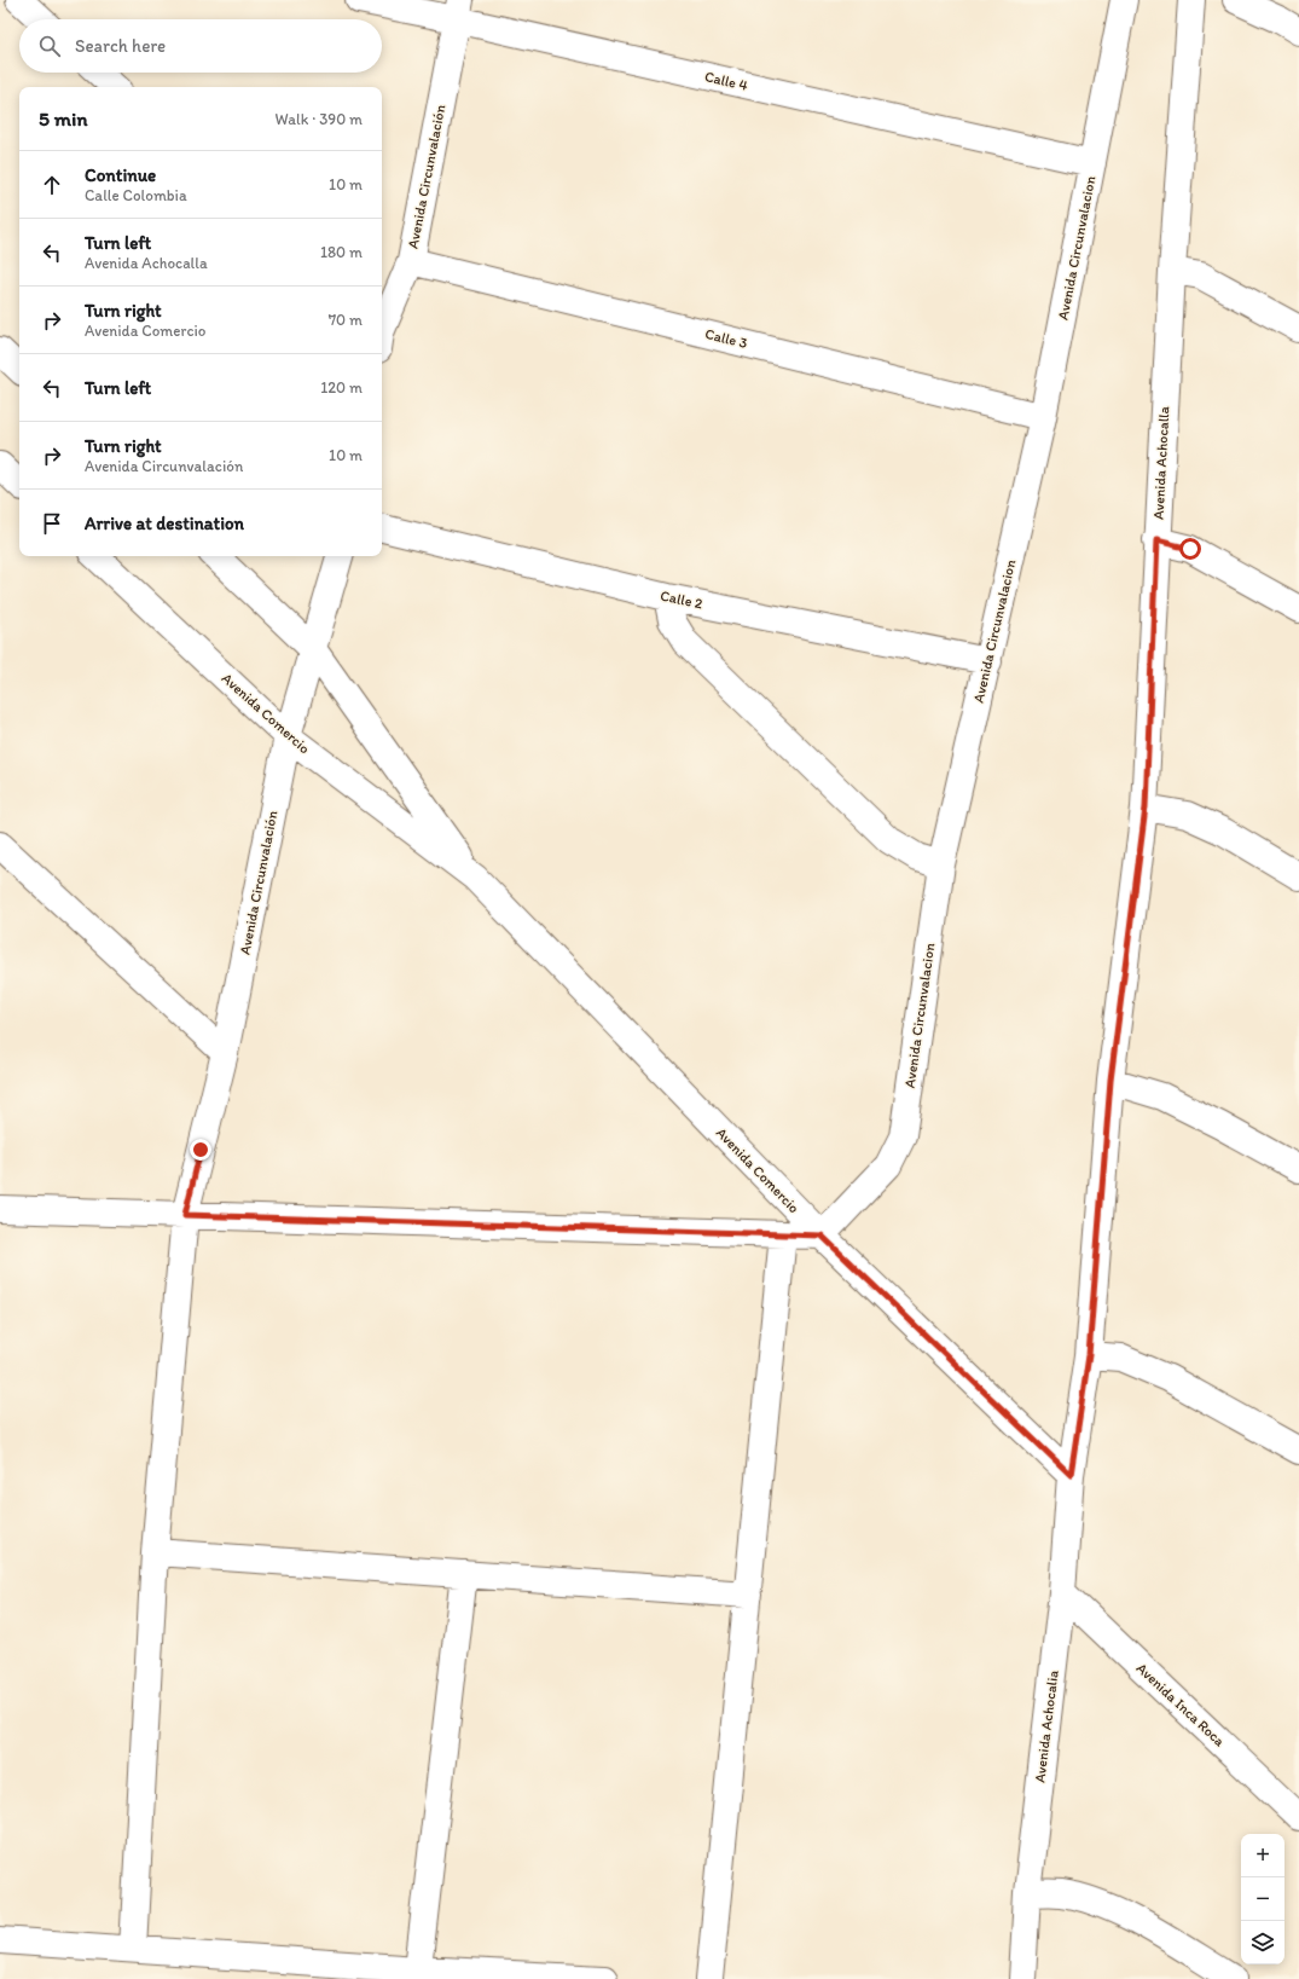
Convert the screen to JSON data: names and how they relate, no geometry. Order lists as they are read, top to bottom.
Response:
{
  "streets": {
    "street": [
      "Calle 4",
      "Avenida Circunvalación",
      "Avenida Circunvalacion",
      "Calle 3",
      "Avenida Achocalla",
      "Calle 2",
      "Avenida Comercio",
      "Avenida Inca Roca",
      "Avenida Achocalia"
    ]
  },
  "crossings": [
    ["Calle 4", "Avenida Circunvalación"],
    ["Calle 4", "Avenida Circunvalacion"],
    ["Avenida Circunvalación", "Calle 3"],
    ["Avenida Circunvalación", "Avenida Comercio"],
    ["Avenida Circunvalacion", "Calle 3"],
    ["Avenida Circunvalacion", "Calle 2"],
    ["Avenida Circunvalacion", "Avenida Comercio"],
    ["Avenida Achocalla", "Avenida Comercio"],
    ["Avenida Achocalla", "Avenida Achocalia"],
    ["Avenida Comercio", "Avenida Achocalia"],
    ["Avenida Inca Roca", "Avenida Achocalia"]
  ],
  "page": {
    "search": "Search here",
    "heading": ["5 min", "Walk · 390 m"],
    "list": [
      ["Continue", "Calle Colombia", "10 m"],
      ["Turn left", "Avenida Achocalla", "180 m"],
      ["Turn right", "Avenida Comercio", "70 m"],
      ["Turn left", "120 m"],
      ["Turn right", "Avenida Circunvalación", "10 m"],
      "Arrive at destination"
    ],
    "map_buttons": ["+", "−"]
  }
}
